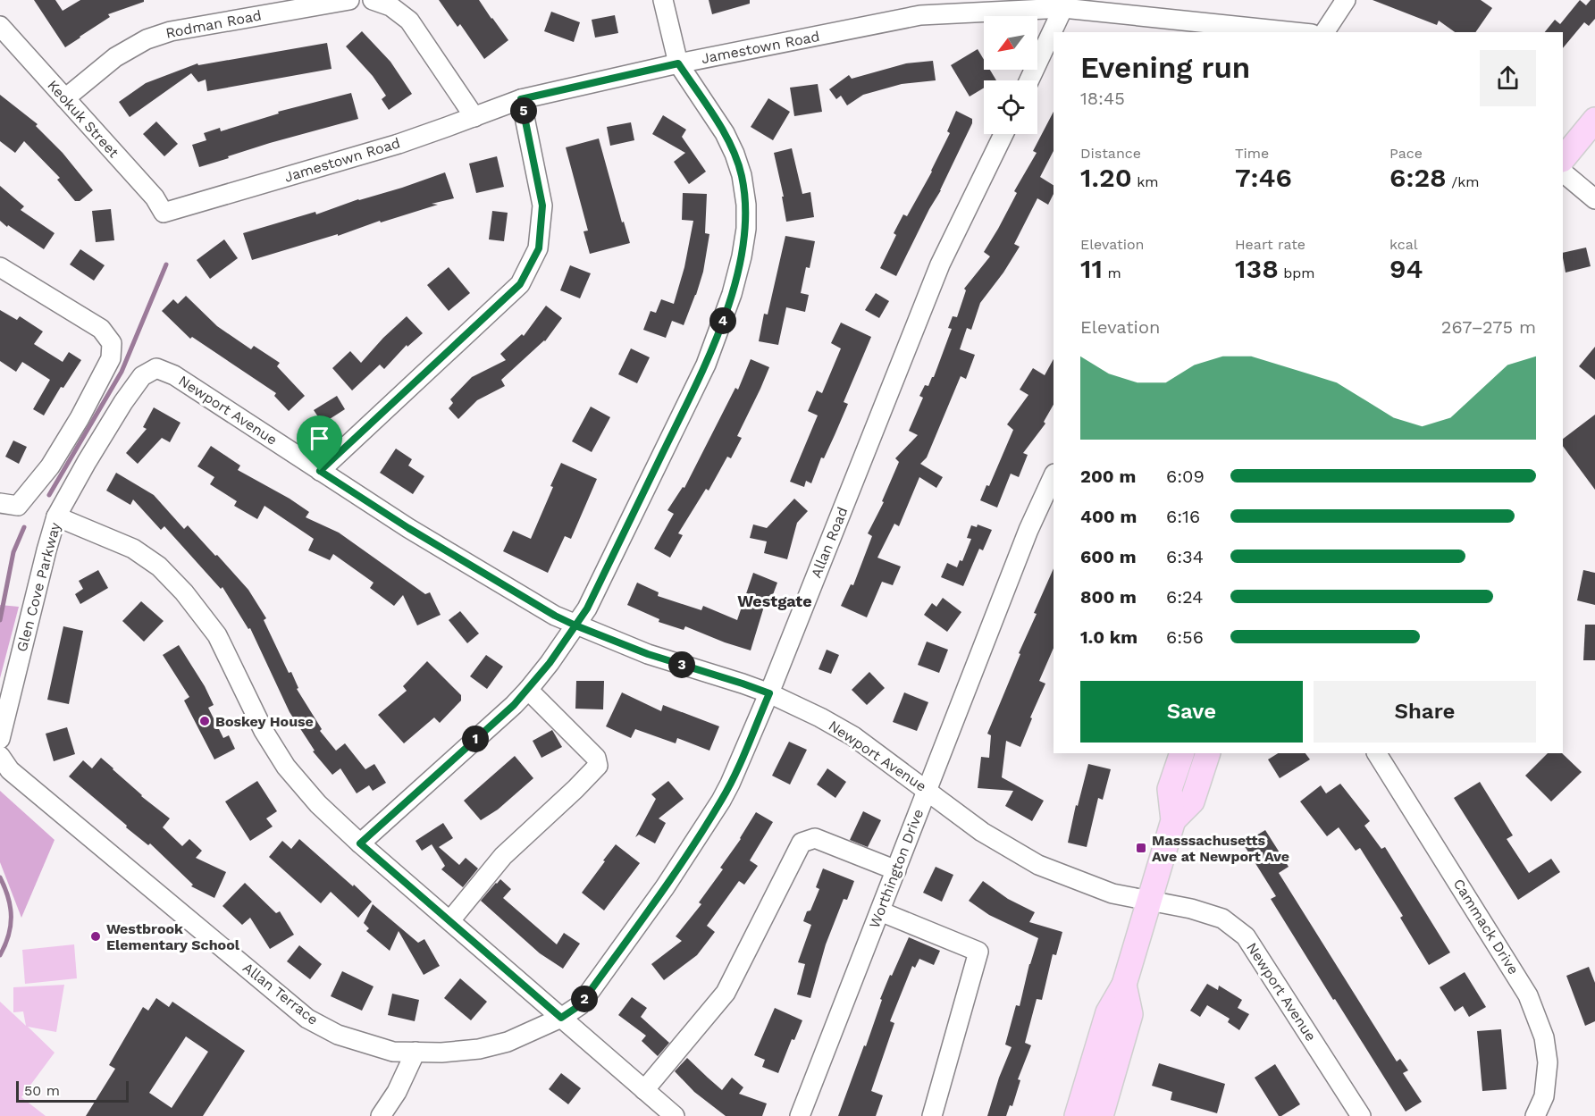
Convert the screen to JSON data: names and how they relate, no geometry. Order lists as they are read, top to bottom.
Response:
{
  "streets": {
    "street": [
      "Rodman Road",
      "Jamestown Road",
      "Keokuk Street",
      "Newport Avenue",
      "Allan Road",
      "Glen Cove Parkway",
      "Worthington Drive",
      "Cammack Drive",
      "Allan Terrace"
    ]
  },
  "crossings": [
    ["Rodman Road", "Keokuk Street"],
    ["Jamestown Road", "Keokuk Street"],
    ["Newport Avenue", "Allan Road"],
    ["Newport Avenue", "Glen Cove Parkway"],
    ["Newport Avenue", "Worthington Drive"],
    ["Allan Road", "Allan Terrace"]
  ],
  "districts": ["Westgate"],
  "places": {
    "other": ["Boskey House", "Westbrook Elementary School"],
    "transit": ["Masssachusetts Ave at Newport Ave"]
  },
  "scale_bar": "50 m",
  "north": "bottom left",
  "page": {
    "heading": ["Evening run", "18:45"],
    "pins": [
      "5",
      "4",
      "3",
      "1",
      "2"
    ],
    "stats": [
      ["Distance", "1.20 km"],
      ["Time", "7:46"],
      ["Pace", "6:28 /km"],
      ["Elevation", "11 m"],
      ["Heart rate", "138 bpm"],
      ["kcal", "94"]
    ],
    "chart": ["Elevation", "267–275 m"],
    "list": [
      {
        "name": "200 m",
        "note": "6:09"
      },
      {
        "name": "400 m",
        "note": "6:16"
      },
      {
        "name": "600 m",
        "note": "6:34"
      },
      {
        "name": "800 m",
        "note": "6:24"
      },
      {
        "name": "1.0 km",
        "note": "6:56"
      }
    ],
    "buttons": ["Save", "Share"],
    "scale": "50 m"
  }
}
